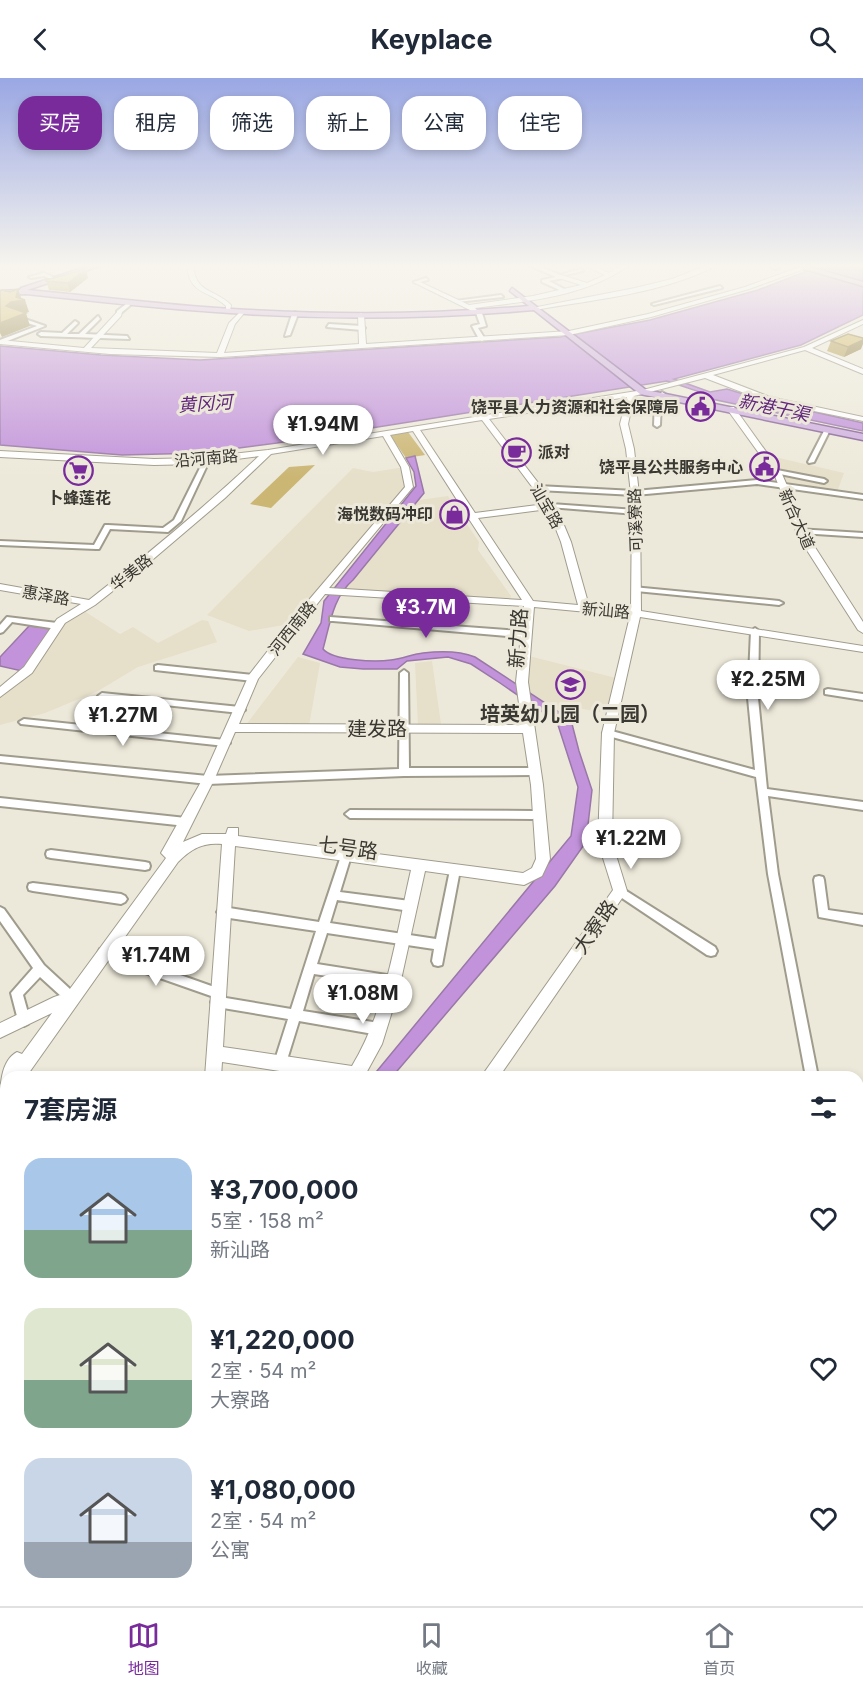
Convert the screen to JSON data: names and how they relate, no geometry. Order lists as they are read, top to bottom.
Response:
{
  "streets": {
    "street": [
      "沿河南路",
      "汕宝路",
      "新合大道",
      "可溪寮路",
      "华美路",
      "惠泽路",
      "新汕路",
      "河西南路",
      "新力路",
      "建发路",
      "七号路",
      "大寮路"
    ]
  },
  "crossings": [
    ["沿河南路", "汕宝路"],
    ["沿河南路", "可溪寮路"],
    ["沿河南路", "华美路"],
    ["沿河南路", "河西南路"],
    ["汕宝路", "新汕路"],
    ["可溪寮路", "新汕路"],
    ["可溪寮路", "大寮路"],
    ["华美路", "惠泽路"],
    ["新汕路", "河西南路"],
    ["新汕路", "新力路"],
    ["新汕路", "大寮路"],
    ["河西南路", "建发路"],
    ["河西南路", "七号路"]
  ],
  "water": ["黄冈河", "新港干渠"],
  "places": {
    "public building": ["饶平县人力资源和社会保障局", "饶平县公共服务中心"],
    "cafe": ["派对"],
    "supermarket": ["卜蜂莲花"],
    "shop": ["海悦数码冲印"],
    "school or university": ["培英幼儿园（二园）"]
  },
  "page": {
    "header": "Keyplace",
    "chip": [
      "买房",
      "租房",
      "筛选",
      "新上",
      "公寓",
      "住宅"
    ],
    "price": [
      "¥1.94M",
      "¥3.7M",
      "¥2.25M",
      "¥1.27M",
      "¥1.22M",
      "¥1.74M",
      "¥1.08M"
    ],
    "heading": "7套房源",
    "list": [
      {
        "name": "¥3,700,000",
        "note": "5室 · 158 m² · 新汕路"
      },
      {
        "name": "¥1,220,000",
        "note": "2室 · 54 m² · 大寮路"
      },
      {
        "name": "¥1,080,000",
        "note": "2室 · 54 m² · 公寓"
      }
    ],
    "tabs": ["地图", "收藏", "首页"]
  }
}
